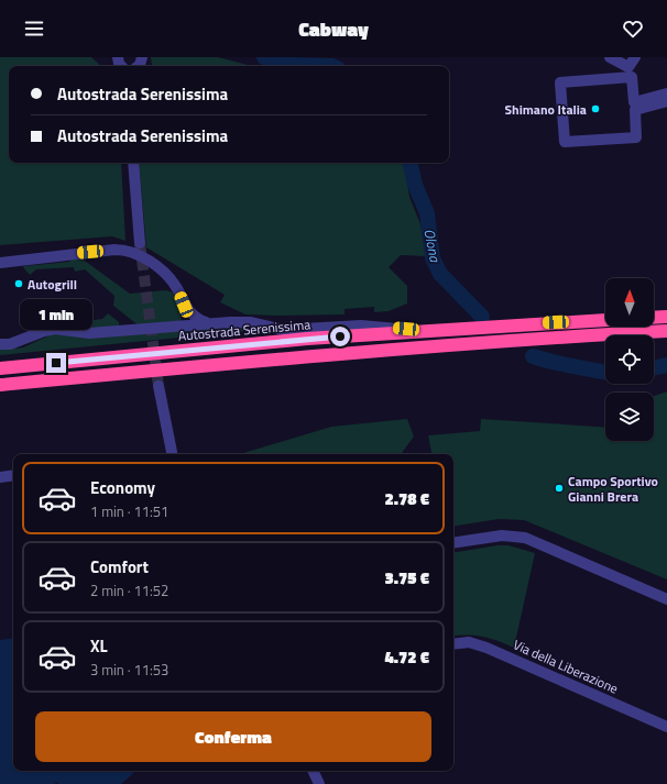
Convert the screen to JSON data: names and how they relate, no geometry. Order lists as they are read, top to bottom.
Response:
{
  "streets": {
    "highway": ["Autostrada Serenissima"],
    "street": ["Via della Liberazione"]
  },
  "water": ["Olona"],
  "places": ["Shimano Italia", "Autogrill", "Campo Sportivo Gianni Brera"],
  "north": "top",
  "page": {
    "header": "Cabway",
    "banner": ["Autostrada Serenissima", "Autostrada Serenissima"],
    "bubble": "1 min",
    "list": [
      {
        "name": "Economy",
        "note": "1 min · 11:51",
        "value": "2.78 €"
      },
      {
        "name": "Comfort",
        "note": "2 min · 11:52",
        "value": "3.75 €"
      },
      {
        "name": "XL",
        "note": "3 min · 11:53",
        "value": "4.72 €"
      }
    ],
    "buttons": "Conferma"
  }
}
